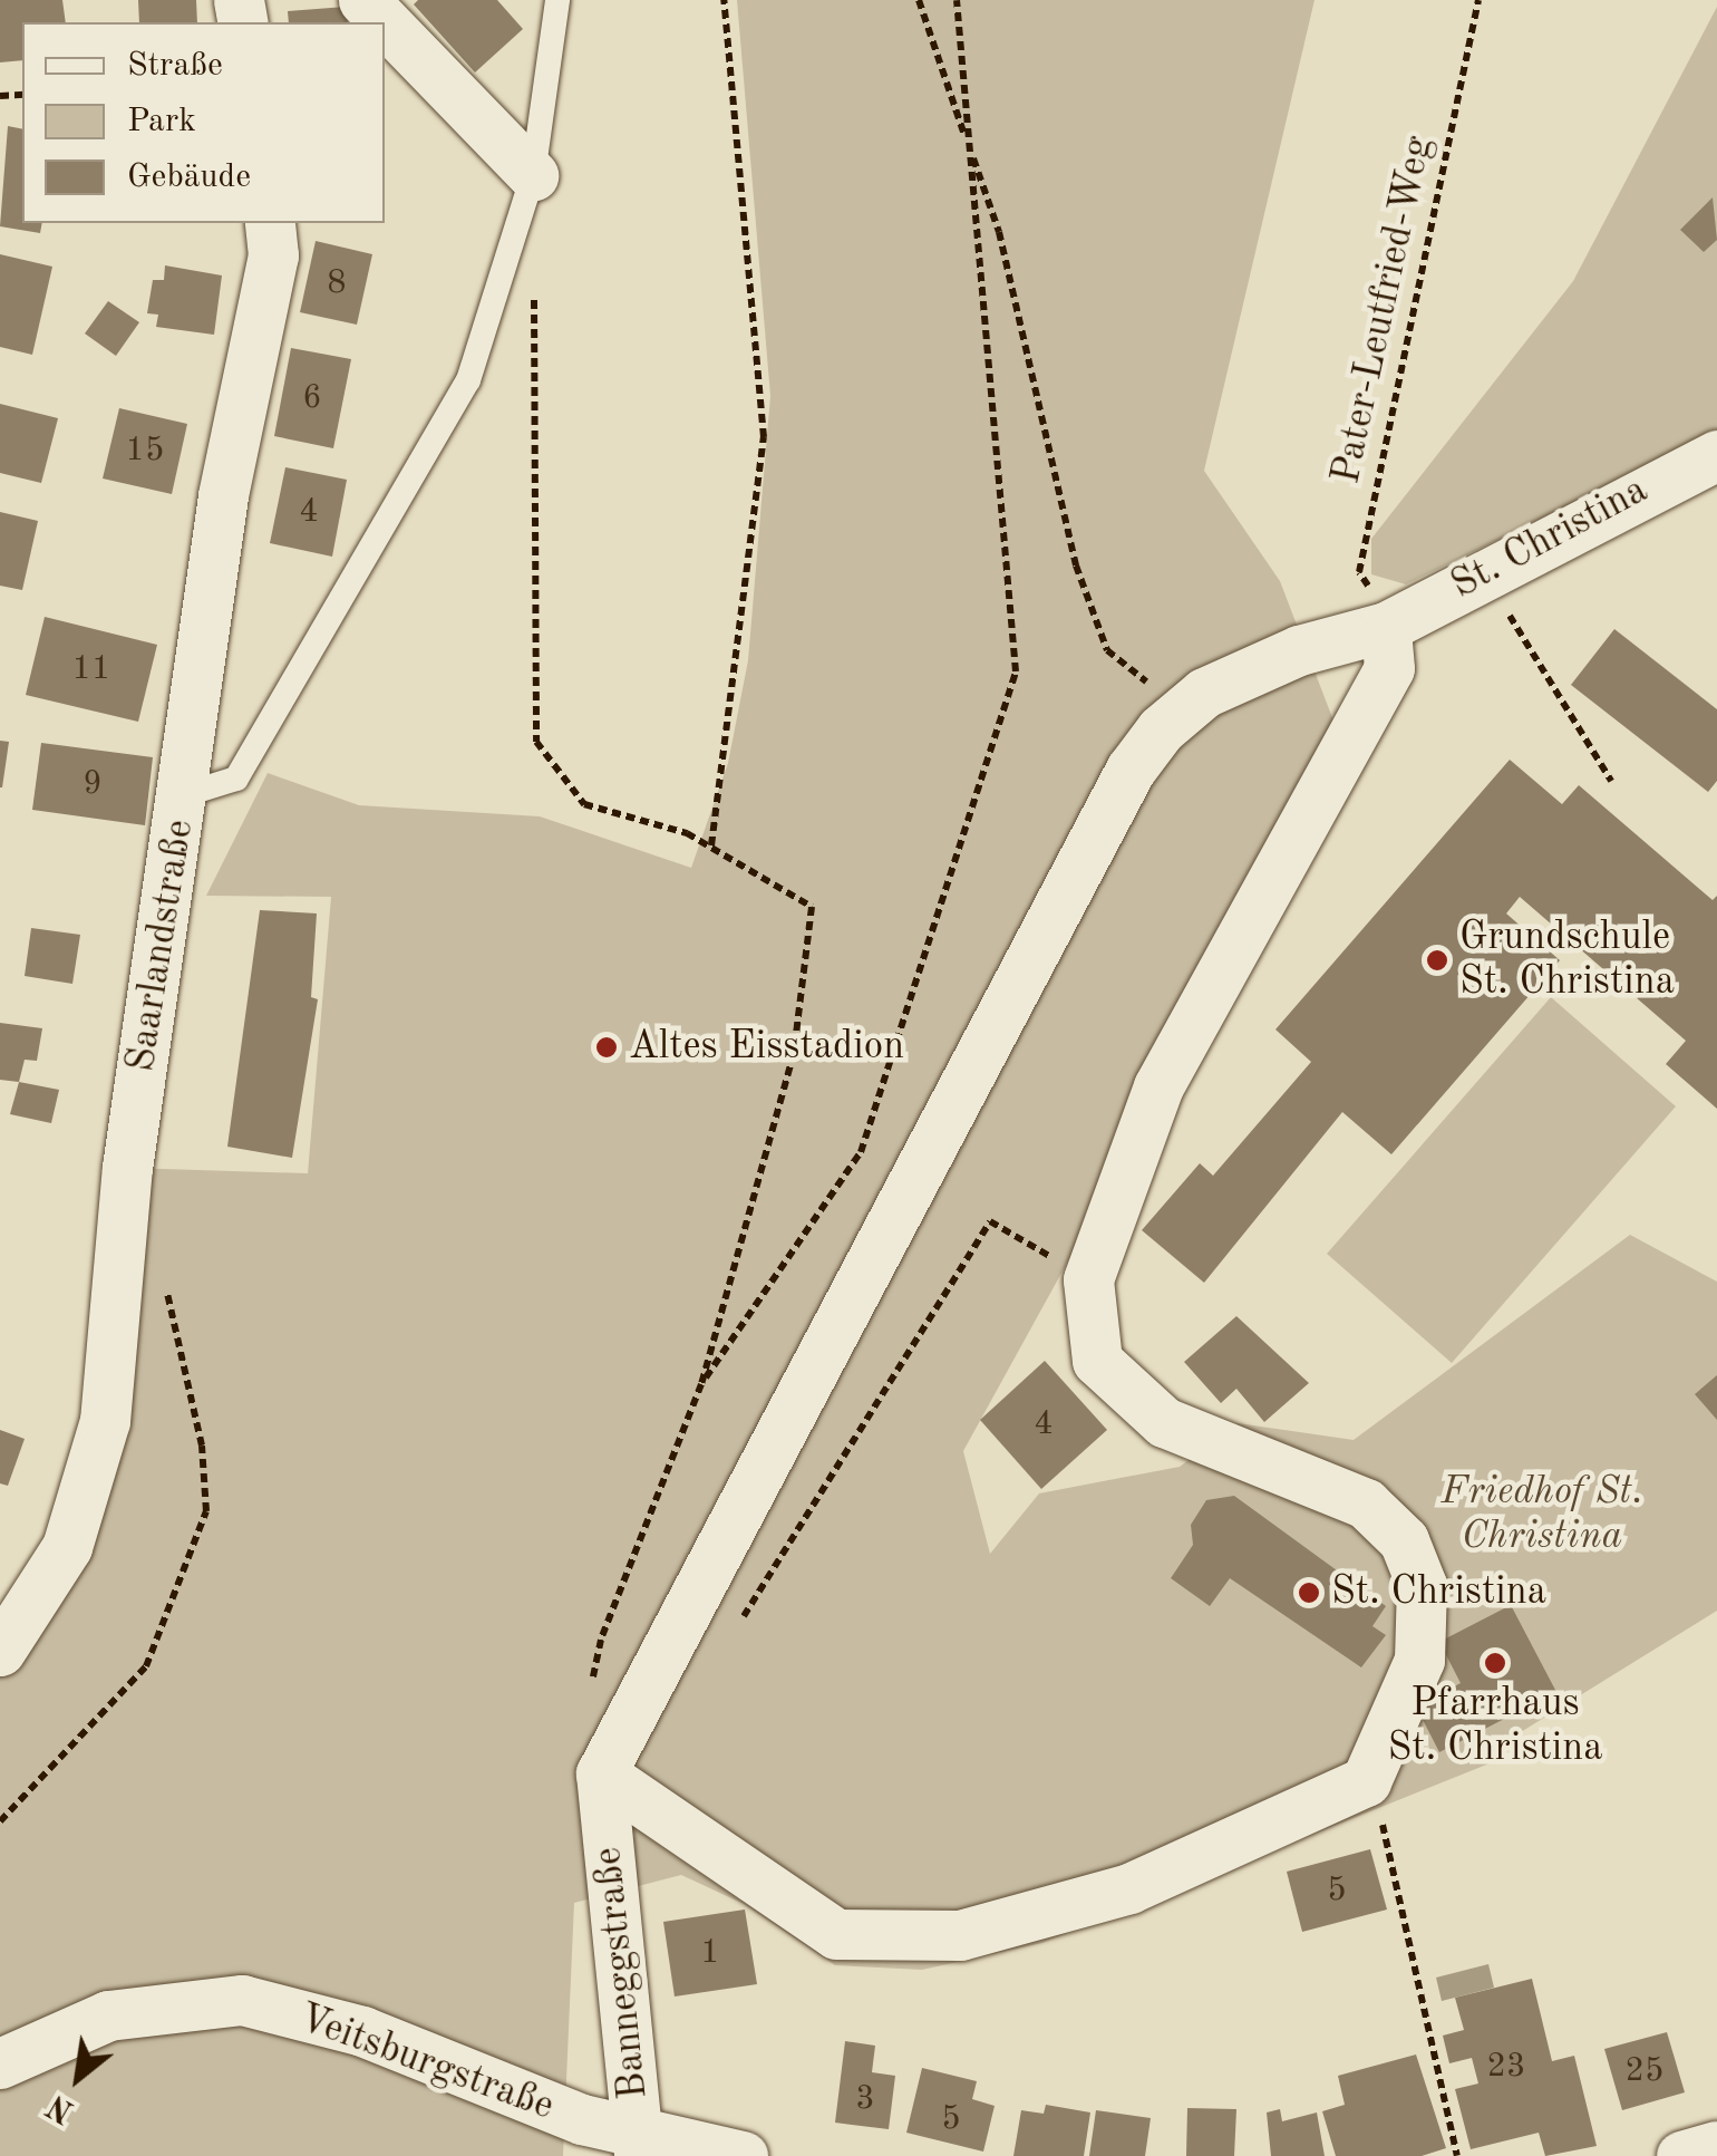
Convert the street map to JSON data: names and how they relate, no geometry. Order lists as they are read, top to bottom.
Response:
{
  "streets": {
    "street": [
      "St. Christina",
      "Saarlandstraße",
      "Banneggstraße",
      "Veitsburgstraße"
    ],
    "path": ["Pater-Leutfried-Weg"]
  },
  "crossings": [
    ["Pater-Leutfried-Weg", "St. Christina"],
    ["St. Christina", "Banneggstraße"],
    ["Banneggstraße", "Veitsburgstraße"]
  ],
  "parks": ["Friedhof St. Christina"],
  "places": [
    "Grundschule St. Christina",
    "Altes Eisstadion",
    "St. Christina",
    "Pfarrhaus St. Christina"
  ],
  "house_numbers": [
    "8",
    "6",
    "15",
    "4",
    "11",
    "9",
    "4",
    "5",
    "1",
    "23",
    "25",
    "3",
    "5"
  ],
  "legend": ["Straße", "Park", "Gebäude"],
  "north": "bottom left"
}
